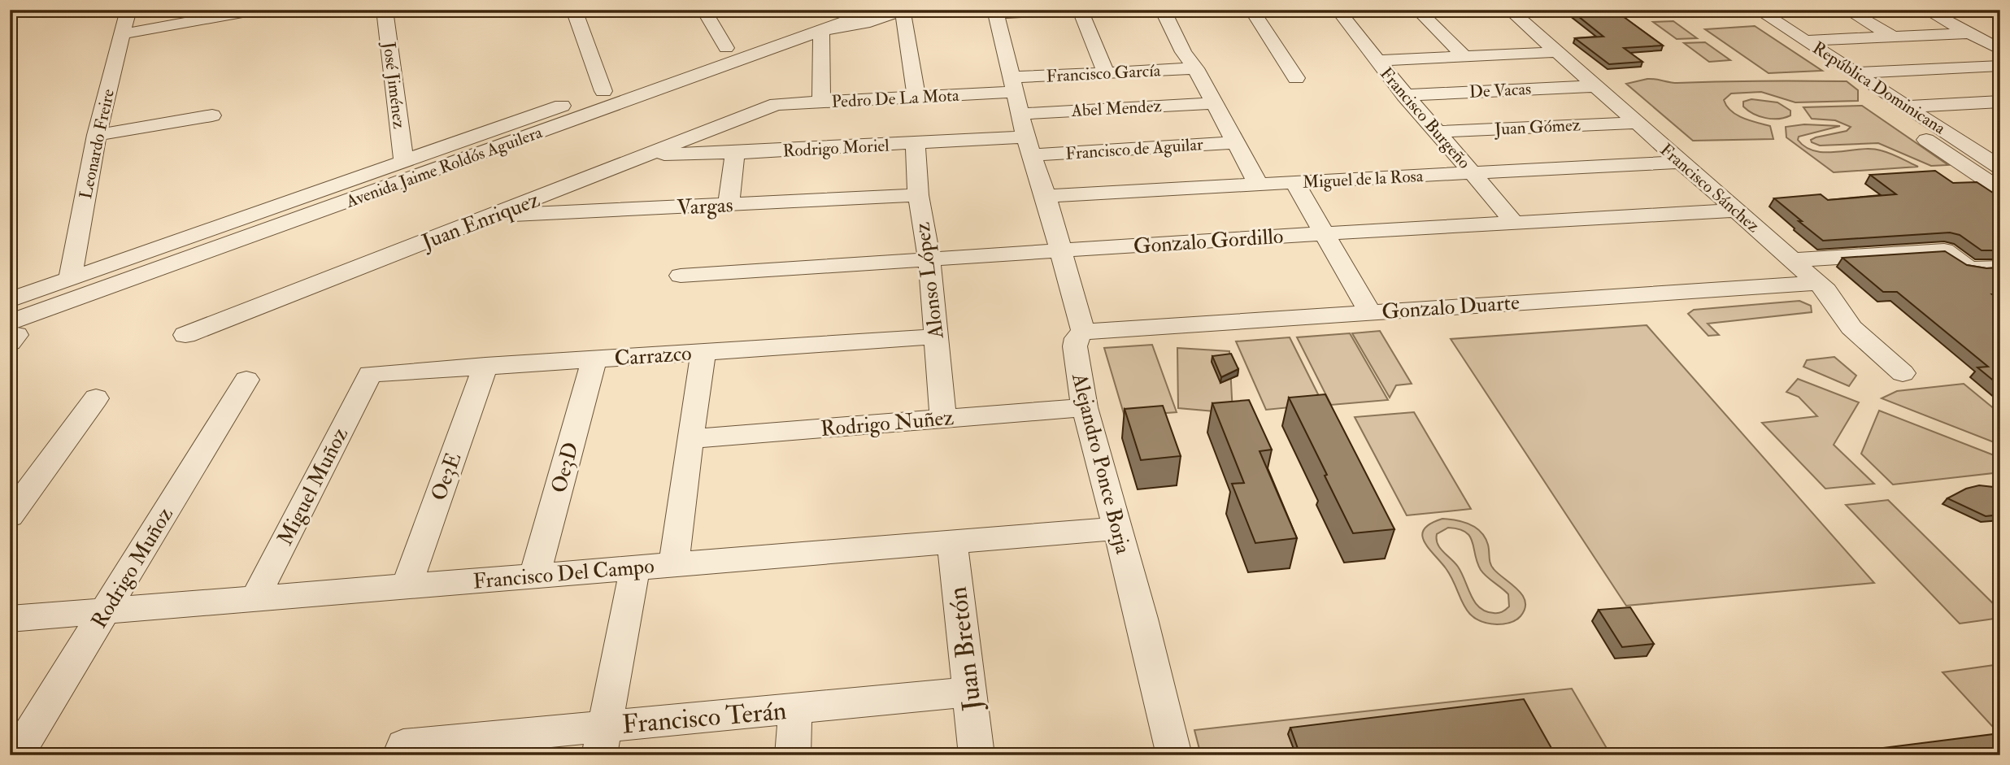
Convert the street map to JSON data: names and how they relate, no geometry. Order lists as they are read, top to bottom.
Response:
{
  "streets": {
    "street": [
      "Francisco García",
      "José Jiménez",
      "República Dominicana",
      "De Vacas",
      "Pedro De La Mota",
      "Abel Mendez",
      "Francisco Burgeño",
      "Juan Gómez",
      "Leonardo Freire",
      "Rodrigo Moriel",
      "Francisco de Aguilar",
      "Avenida Jaime Roldós Aguilera",
      "Miguel de la Rosa",
      "Francisco Sánchez",
      "Vargas",
      "Juan Enriquez",
      "Gonzalo Gordillo",
      "Alonso López",
      "Gonzalo Duarte",
      "Carrazco",
      "Rodrigo Nuñez",
      "Alejandro Ponce Borja",
      "Oe3D",
      "Oe3E",
      "Miguel Muñoz",
      "Rodrigo Muñoz",
      "Francisco Del Campo",
      "Juan Bretón",
      "Francisco Terán"
    ]
  },
  "crossings": [
    ["Francisco García", "Pedro De La Mota"],
    ["Francisco García", "Alejandro Ponce Borja"],
    ["José Jiménez", "Avenida Jaime Roldós Aguilera"],
    ["De Vacas", "Francisco Burgeño"],
    ["De Vacas", "Francisco Sánchez"],
    ["Pedro De La Mota", "Juan Enriquez"],
    ["Pedro De La Mota", "Alejandro Ponce Borja"],
    ["Abel Mendez", "Alejandro Ponce Borja"],
    ["Francisco Burgeño", "Juan Gómez"],
    ["Francisco Burgeño", "Miguel de la Rosa"],
    ["Francisco Burgeño", "Gonzalo Gordillo"],
    ["Juan Gómez", "Francisco Sánchez"],
    ["Leonardo Freire", "Avenida Jaime Roldós Aguilera"],
    ["Rodrigo Moriel", "Juan Enriquez"],
    ["Rodrigo Moriel", "Alonso López"],
    ["Rodrigo Moriel", "Alejandro Ponce Borja"],
    ["Francisco de Aguilar", "Alejandro Ponce Borja"],
    ["Miguel de la Rosa", "Francisco Sánchez"],
    ["Miguel de la Rosa", "Alejandro Ponce Borja"],
    ["Francisco Sánchez", "Gonzalo Gordillo"],
    ["Francisco Sánchez", "Gonzalo Duarte"],
    ["Vargas", "Juan Enriquez"],
    ["Vargas", "Alonso López"],
    ["Gonzalo Gordillo", "Alonso López"],
    ["Gonzalo Gordillo", "Alejandro Ponce Borja"],
    ["Alonso López", "Carrazco"],
    ["Alonso López", "Rodrigo Nuñez"],
    ["Gonzalo Duarte", "Alejandro Ponce Borja"],
    ["Carrazco", "Oe3D"],
    ["Carrazco", "Oe3E"],
    ["Carrazco", "Miguel Muñoz"],
    ["Rodrigo Nuñez", "Alejandro Ponce Borja"],
    ["Alejandro Ponce Borja", "Francisco Del Campo"],
    ["Oe3D", "Francisco Del Campo"],
    ["Oe3E", "Francisco Del Campo"],
    ["Miguel Muñoz", "Francisco Del Campo"],
    ["Rodrigo Muñoz", "Francisco Del Campo"],
    ["Francisco Del Campo", "Juan Bretón"],
    ["Juan Bretón", "Francisco Terán"]
  ]
}
